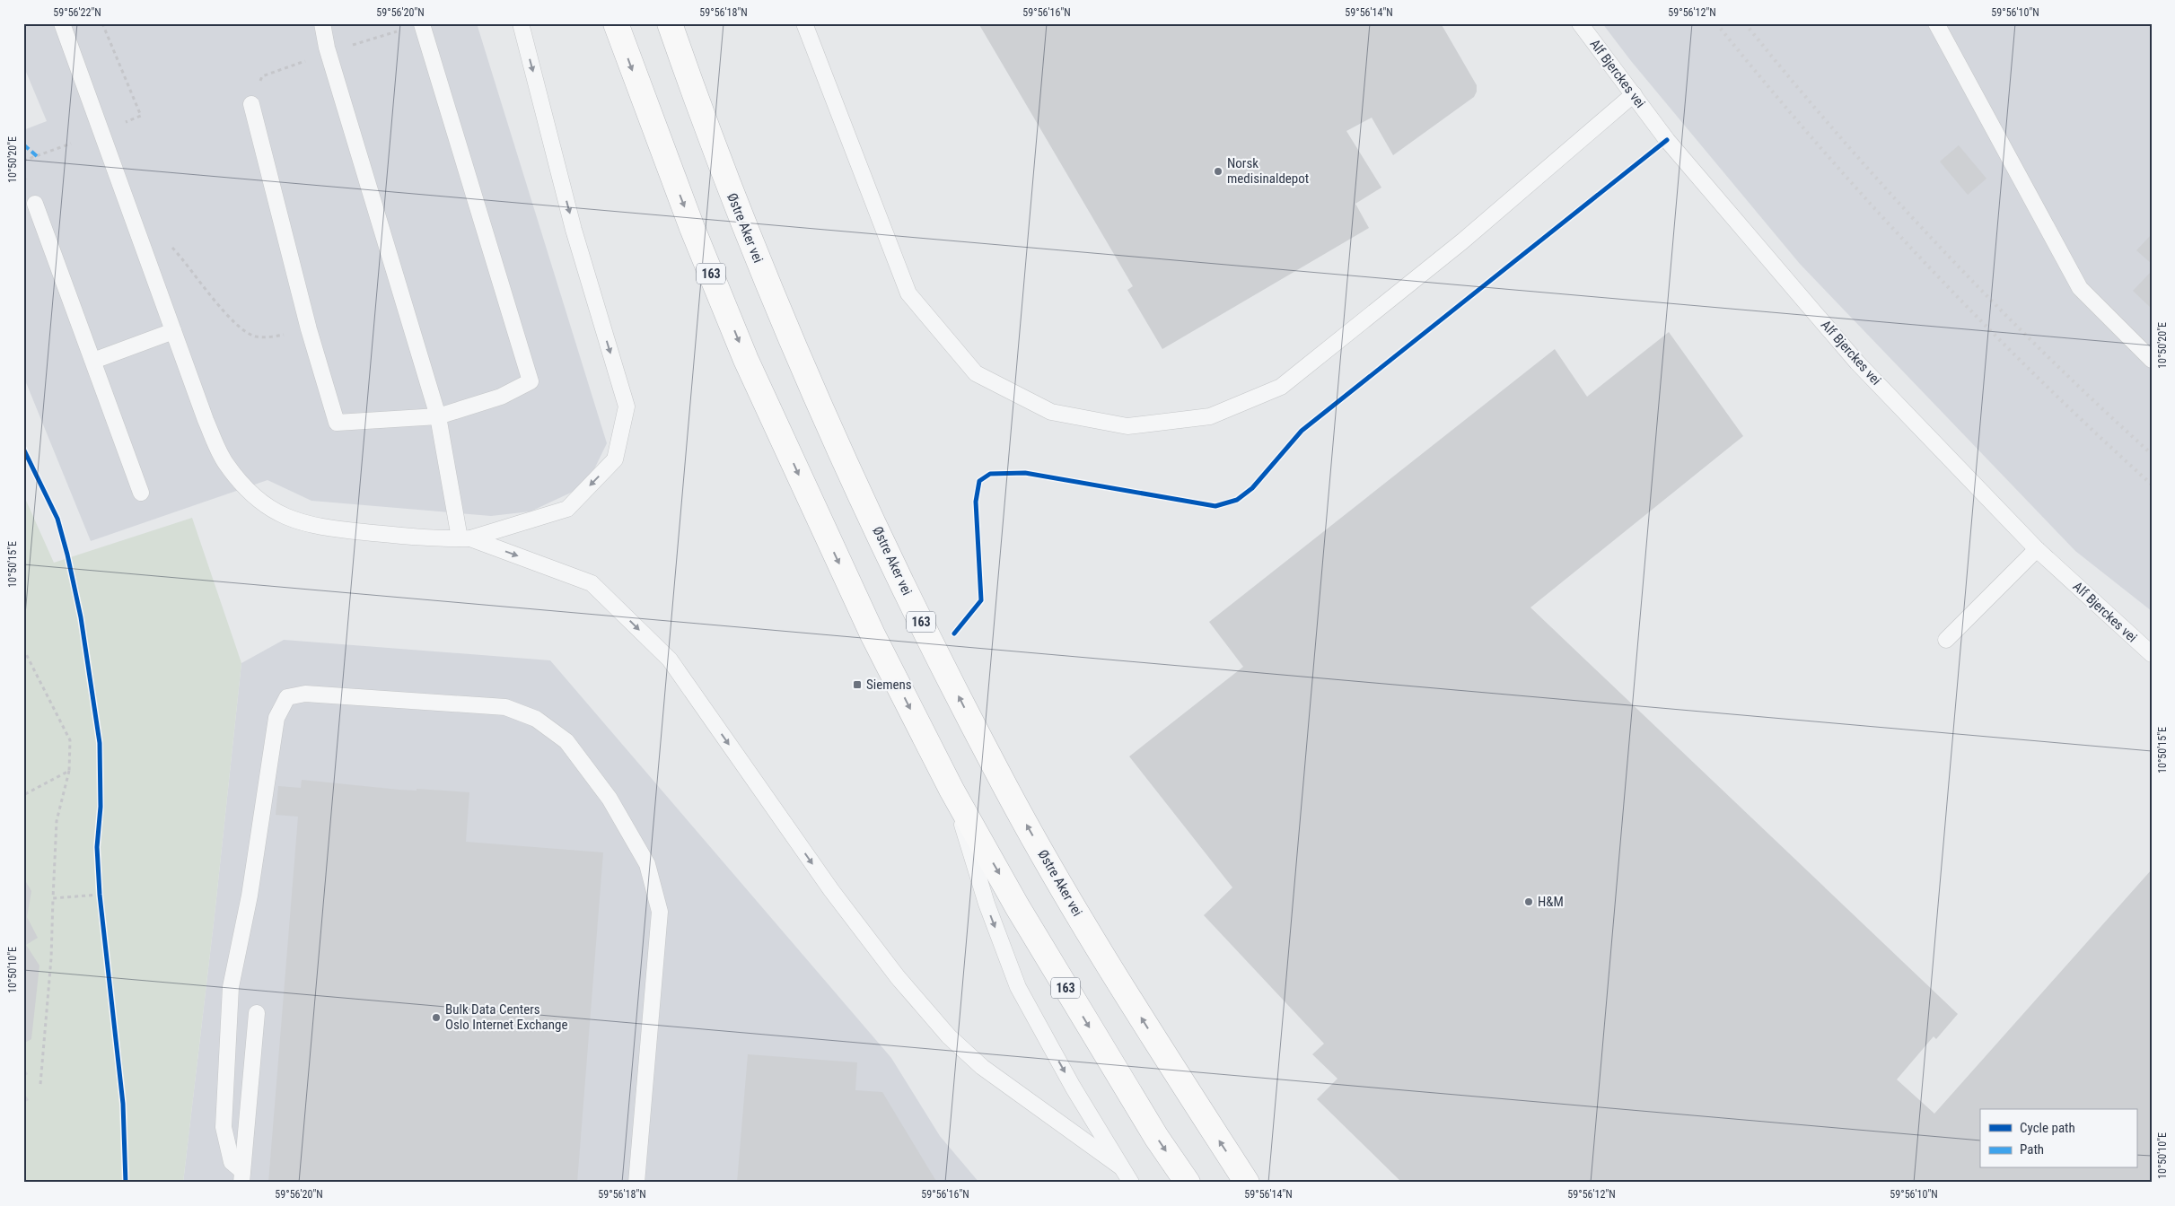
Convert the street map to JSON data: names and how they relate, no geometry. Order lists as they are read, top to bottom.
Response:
{
  "streets": {
    "highway": ["Østre Aker vei", "163"],
    "lane": ["Alf Bjerckes vei"]
  },
  "places": {
    "other": ["Norsk medisinaldepot", "H&M", "Bulk Data Centers Oslo Internet Exchange"],
    "transit": ["Siemens"]
  },
  "legend": ["Cycle path", "Path"],
  "coordinates": [
    "59°56'22\"N",
    "59°56'20\"N",
    "59°56'18\"N",
    "59°56'16\"N",
    "59°56'14\"N",
    "59°56'12\"N",
    "59°56'10\"N",
    "10°50'20\"E",
    "10°50'15\"E",
    "10°50'10\"E"
  ]
}
